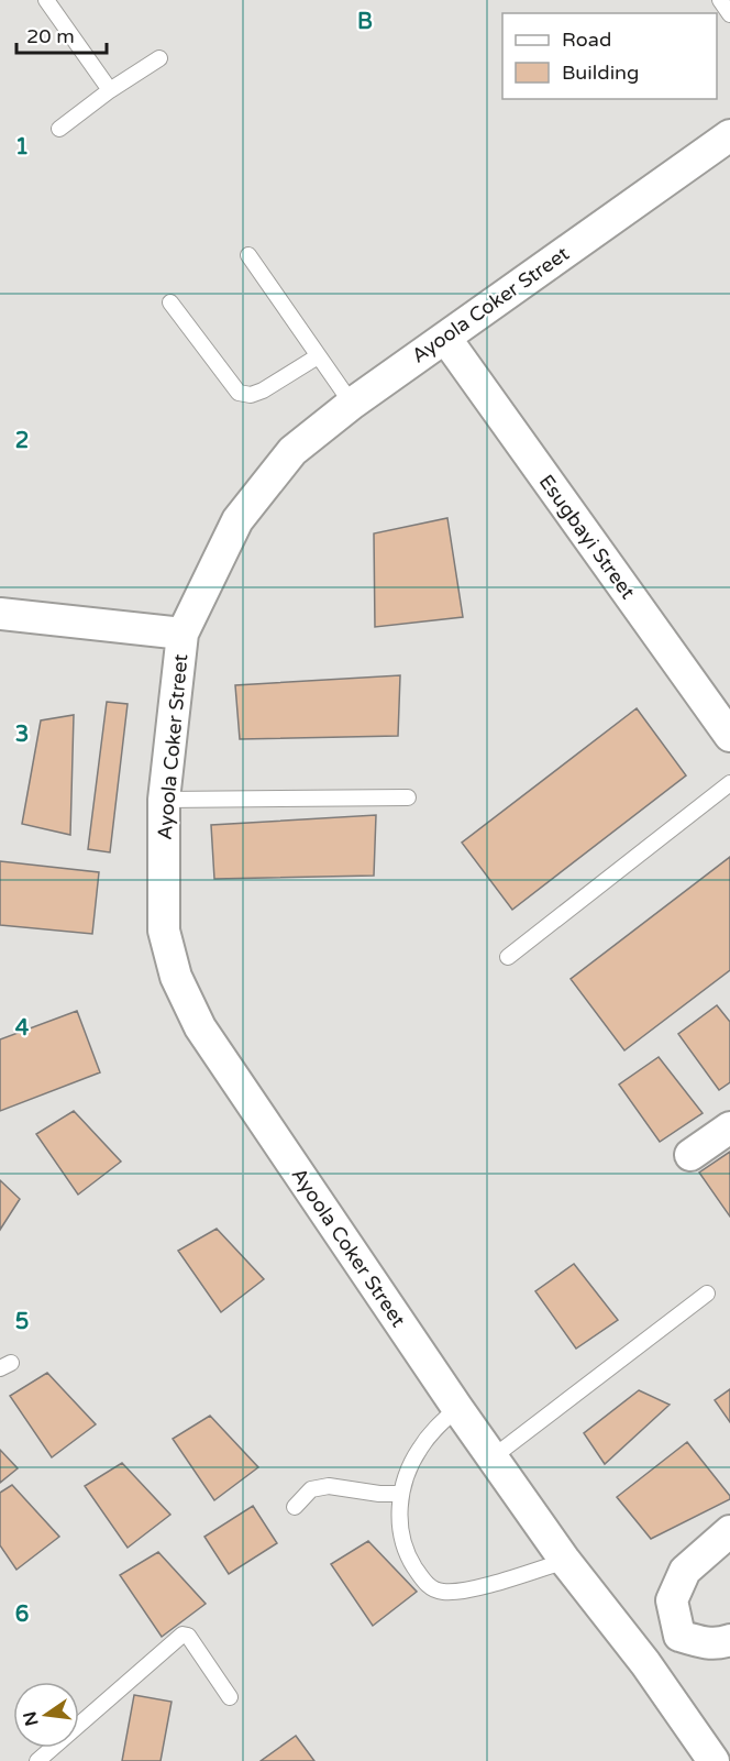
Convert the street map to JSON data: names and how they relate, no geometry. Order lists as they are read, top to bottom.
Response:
{
  "streets": {
    "street": ["Ayoola Coker Street", "Esugbayi Street"]
  },
  "crossings": [
    ["Ayoola Coker Street", "Esugbayi Street"]
  ],
  "legend": ["Road", "Building"],
  "scale_bar": "20 m",
  "north": "left",
  "grid": {
    "columns": ["B"],
    "rows": [
      "1",
      "2",
      "3",
      "4",
      "5",
      "6"
    ]
  }
}
